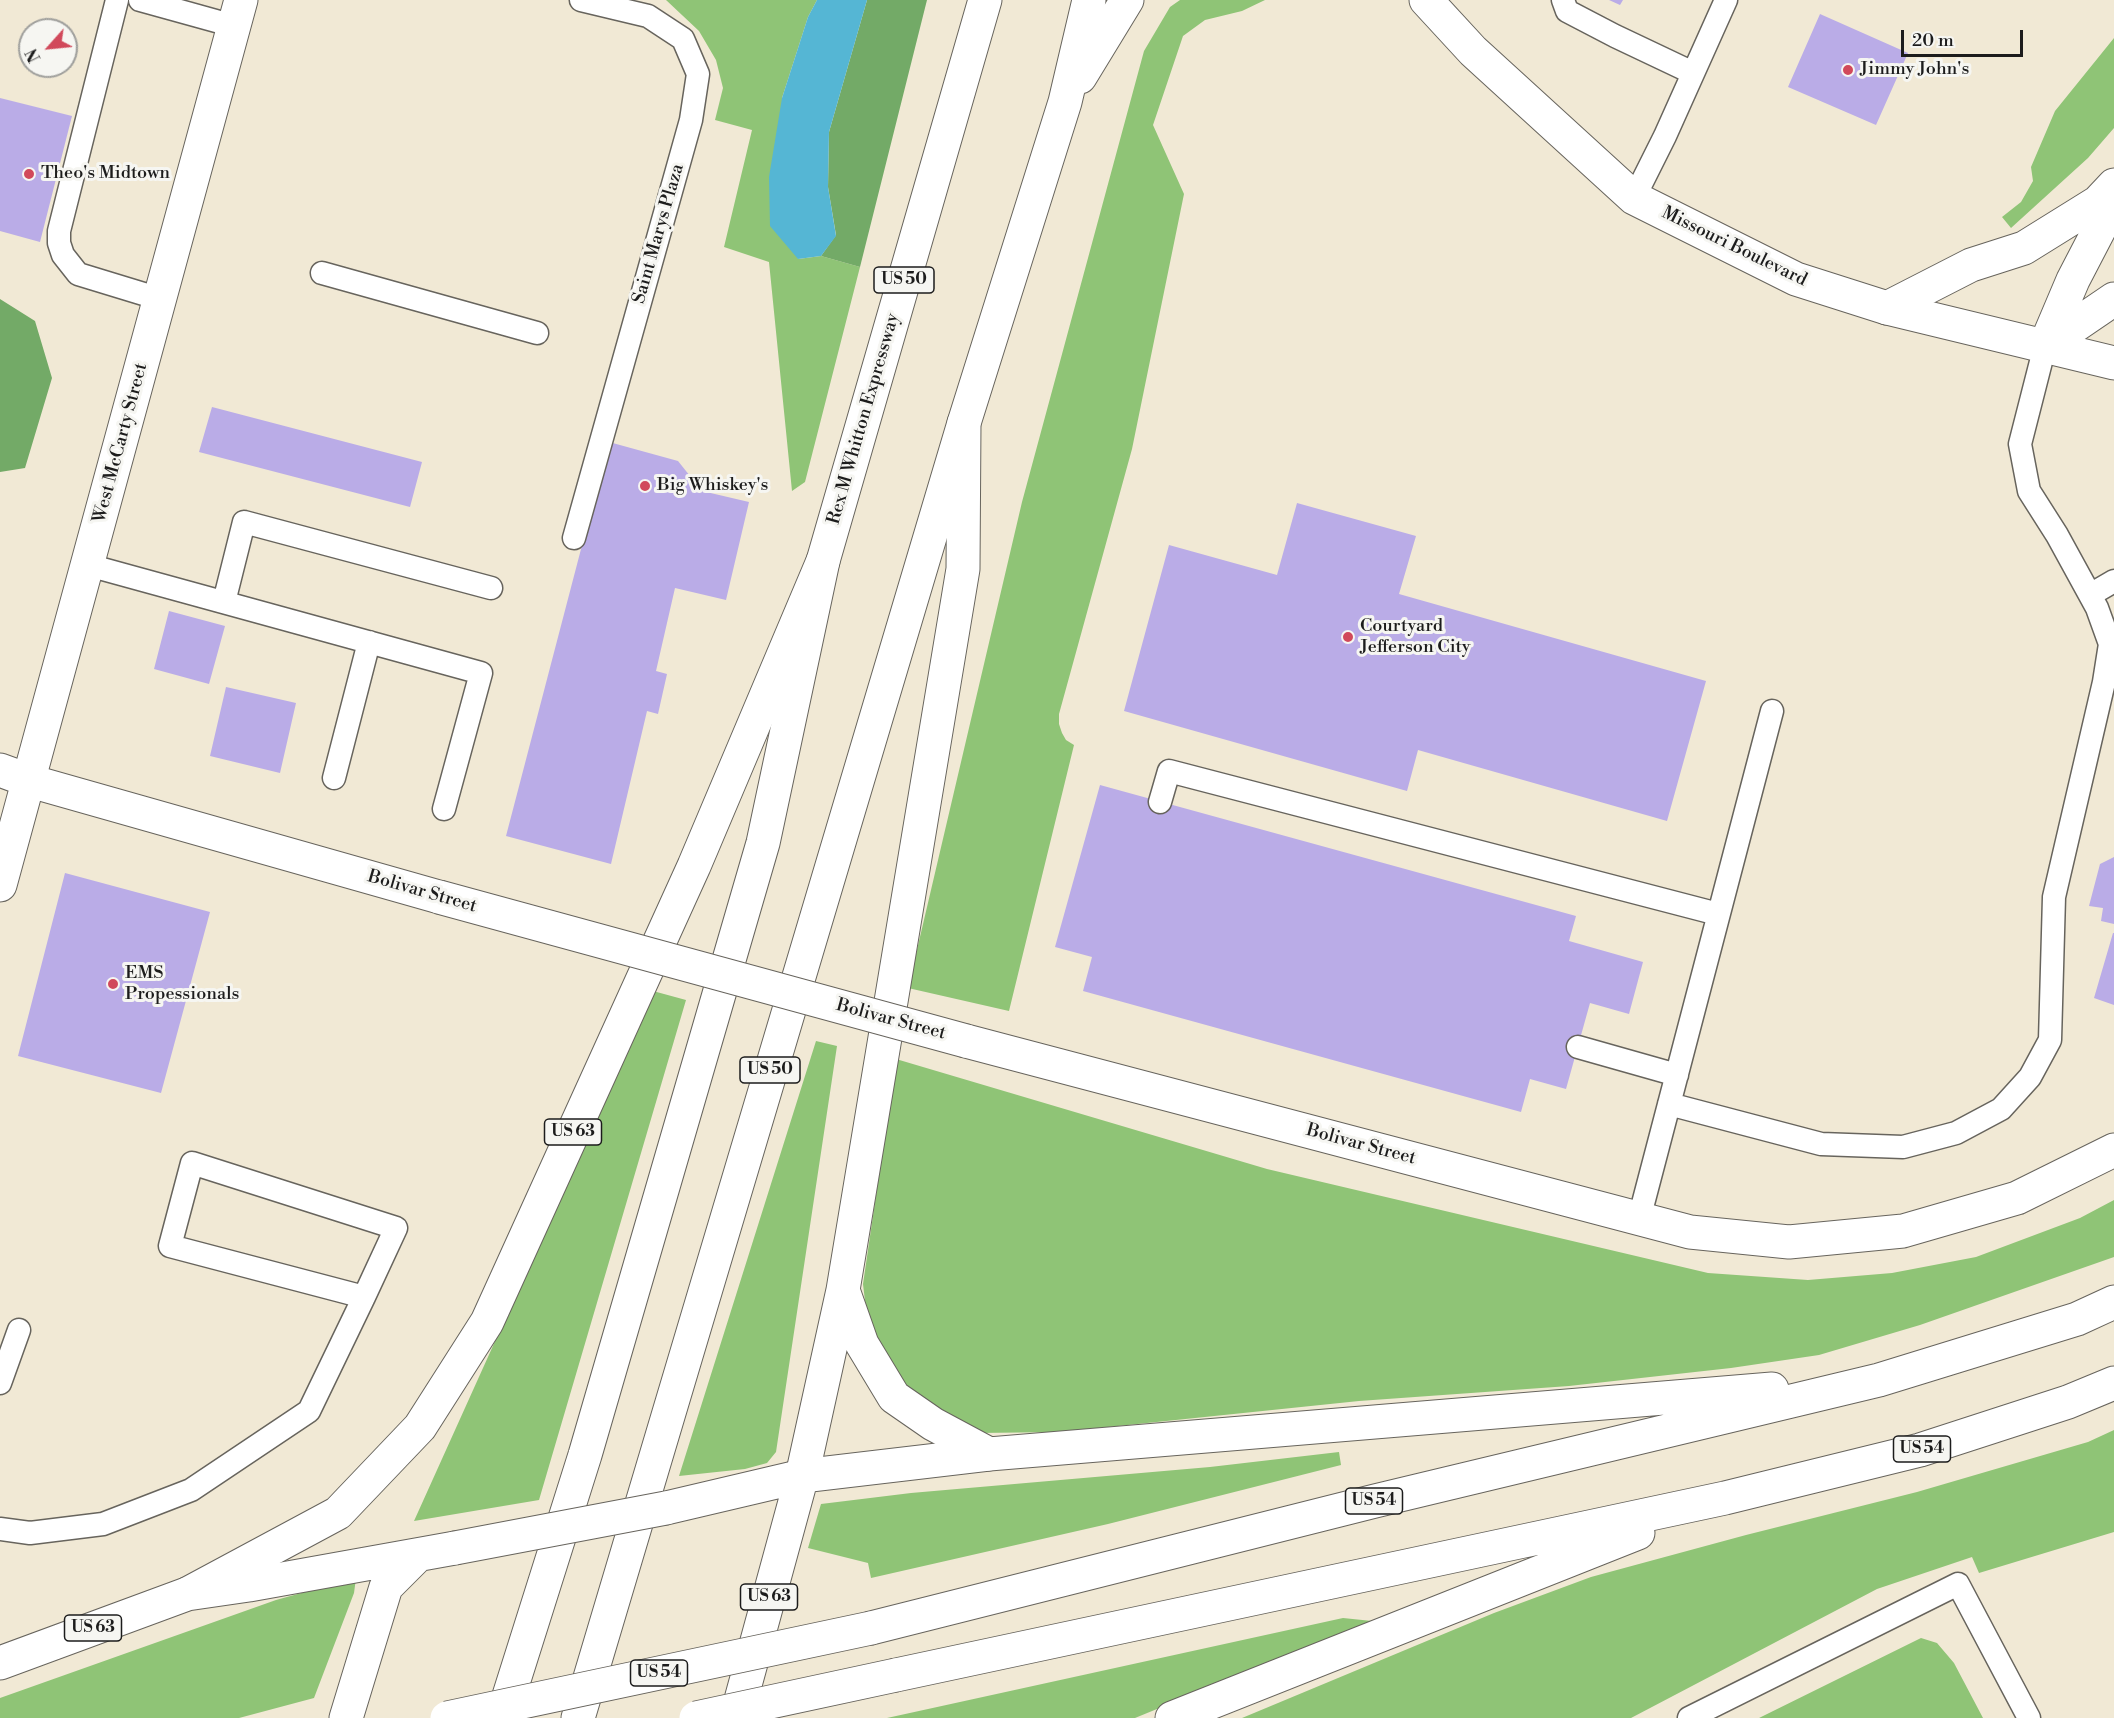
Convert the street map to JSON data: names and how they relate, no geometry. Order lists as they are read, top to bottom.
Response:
{
  "streets": {
    "main road": [
      "Missouri Boulevard",
      "US 50",
      "Rex M Whitton Expressway",
      "West McCarty Street",
      "Bolivar Street",
      "US 63",
      "US 54"
    ],
    "lane": ["Saint Marys Plaza"]
  },
  "crossings": [
    ["US 50", "Rex M Whitton Expressway"],
    ["US 50", "US 63"],
    ["Rex M Whitton Expressway", "US 63"],
    ["West McCarty Street", "Bolivar Street"]
  ],
  "places": [
    "Jimmy John's",
    "Theo's Midtown",
    "Big Whiskey's",
    "Courtyard Jefferson City",
    "EMS Propessionals"
  ],
  "scale_bar": "20 m",
  "north": "bottom left"
}
